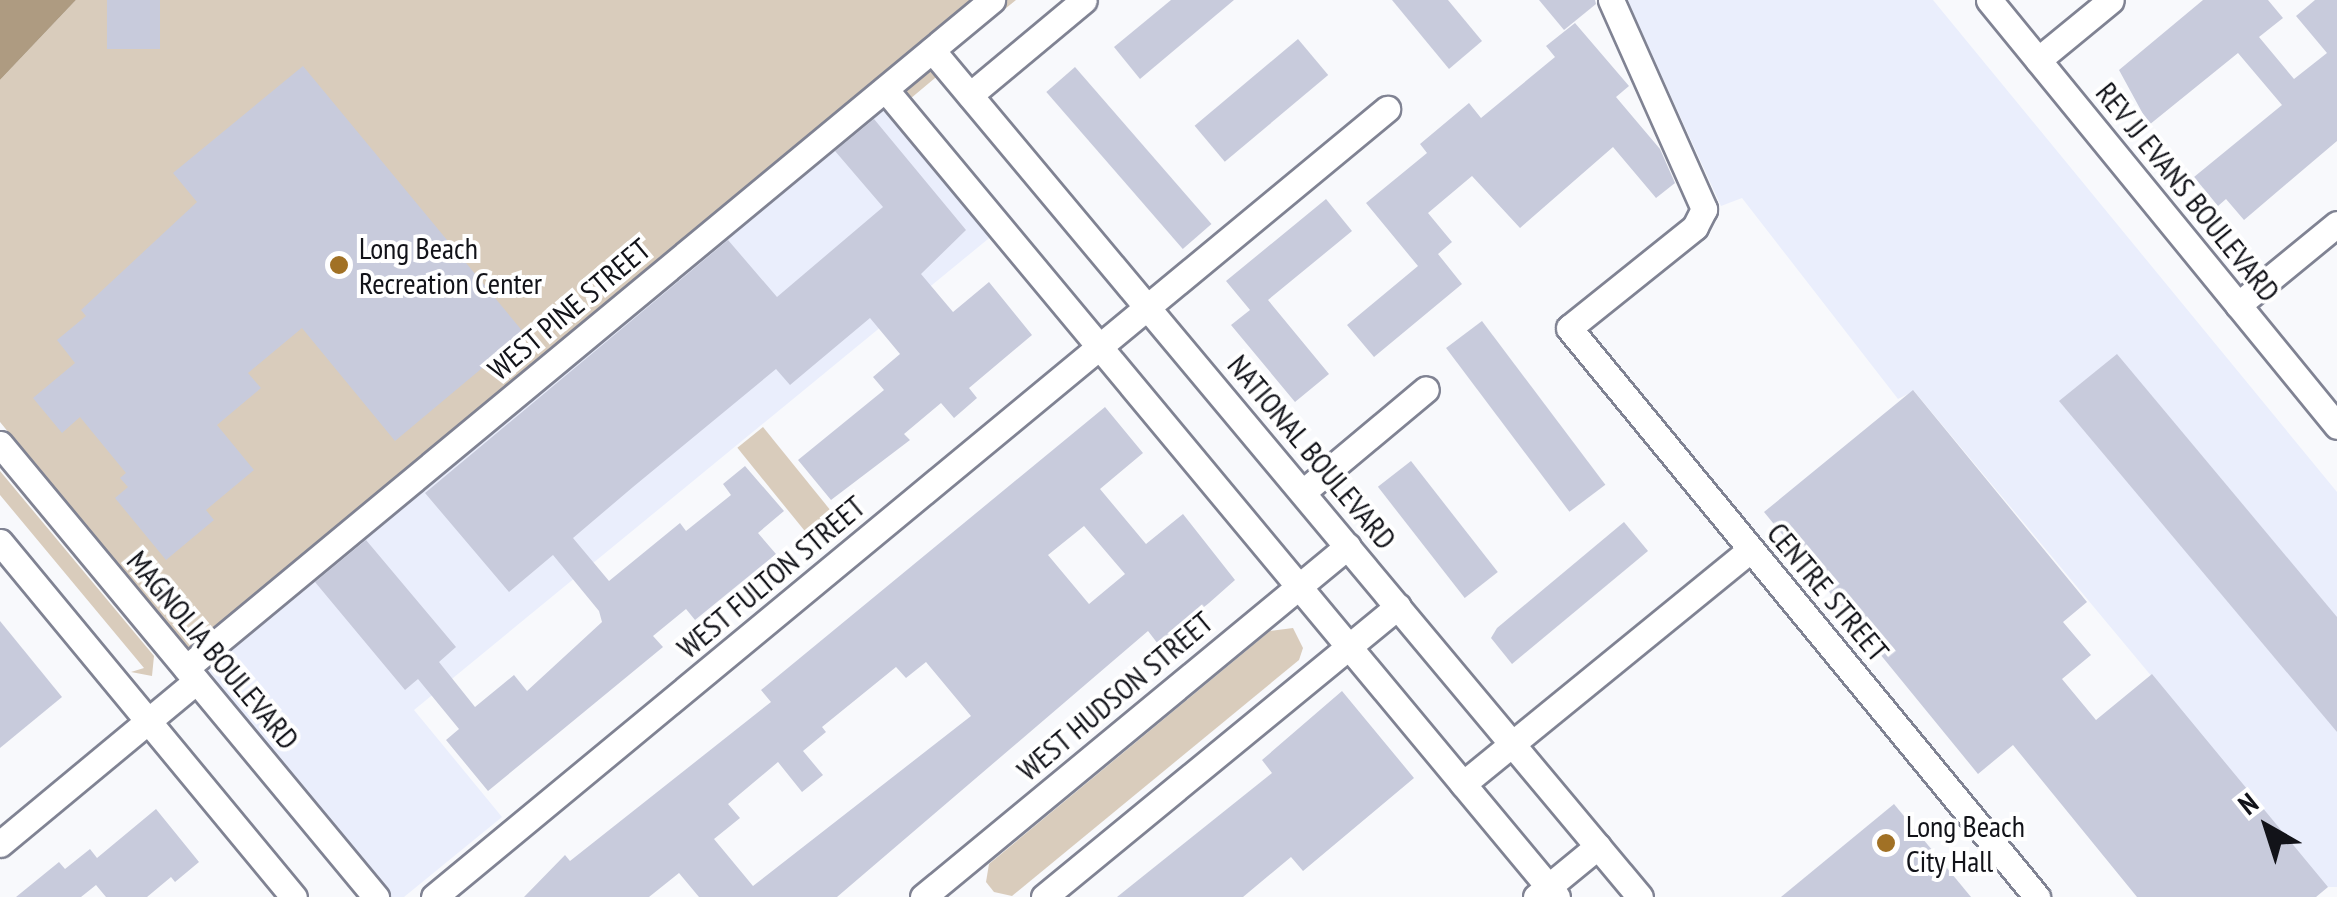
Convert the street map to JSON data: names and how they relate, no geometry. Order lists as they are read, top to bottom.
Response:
{
  "streets": {
    "street": [
      "REV JJ EVANS BOULEVARD",
      "WEST PINE STREET",
      "NATIONAL BOULEVARD",
      "WEST FULTON STREET",
      "CENTRE STREET",
      "MAGNOLIA BOULEVARD",
      "WEST HUDSON STREET"
    ]
  },
  "crossings": [
    ["WEST PINE STREET", "NATIONAL BOULEVARD"],
    ["WEST PINE STREET", "MAGNOLIA BOULEVARD"],
    ["NATIONAL BOULEVARD", "WEST FULTON STREET"],
    ["NATIONAL BOULEVARD", "WEST HUDSON STREET"]
  ],
  "places": ["Long Beach Recreation Center", "Long Beach City Hall"],
  "north": "top left"
}
